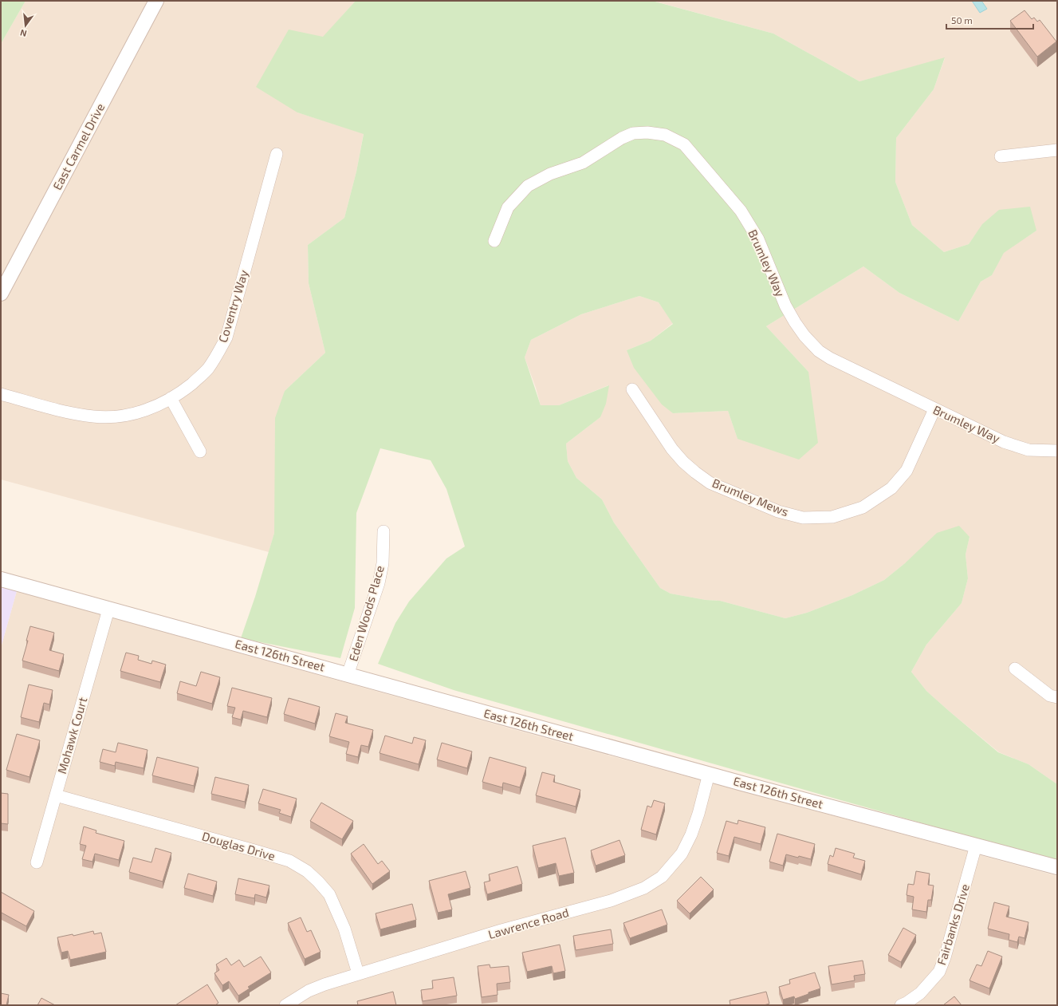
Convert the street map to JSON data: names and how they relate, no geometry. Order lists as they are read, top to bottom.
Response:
{
  "streets": {
    "street": [
      "East Carmel Drive",
      "Brumley Way",
      "Coventry Way",
      "Brumley Mews",
      "Eden Woods Place",
      "East 126th Street",
      "Mohawk Court",
      "Douglas Drive",
      "Lawrence Road",
      "Fairbanks Drive"
    ]
  },
  "crossings": [
    ["Brumley Way", "Brumley Mews"],
    ["Eden Woods Place", "East 126th Street"],
    ["East 126th Street", "Mohawk Court"],
    ["East 126th Street", "Lawrence Road"],
    ["East 126th Street", "Fairbanks Drive"],
    ["Mohawk Court", "Douglas Drive"],
    ["Douglas Drive", "Lawrence Road"]
  ],
  "scale_bar": "50 m",
  "north": "bottom"
}
